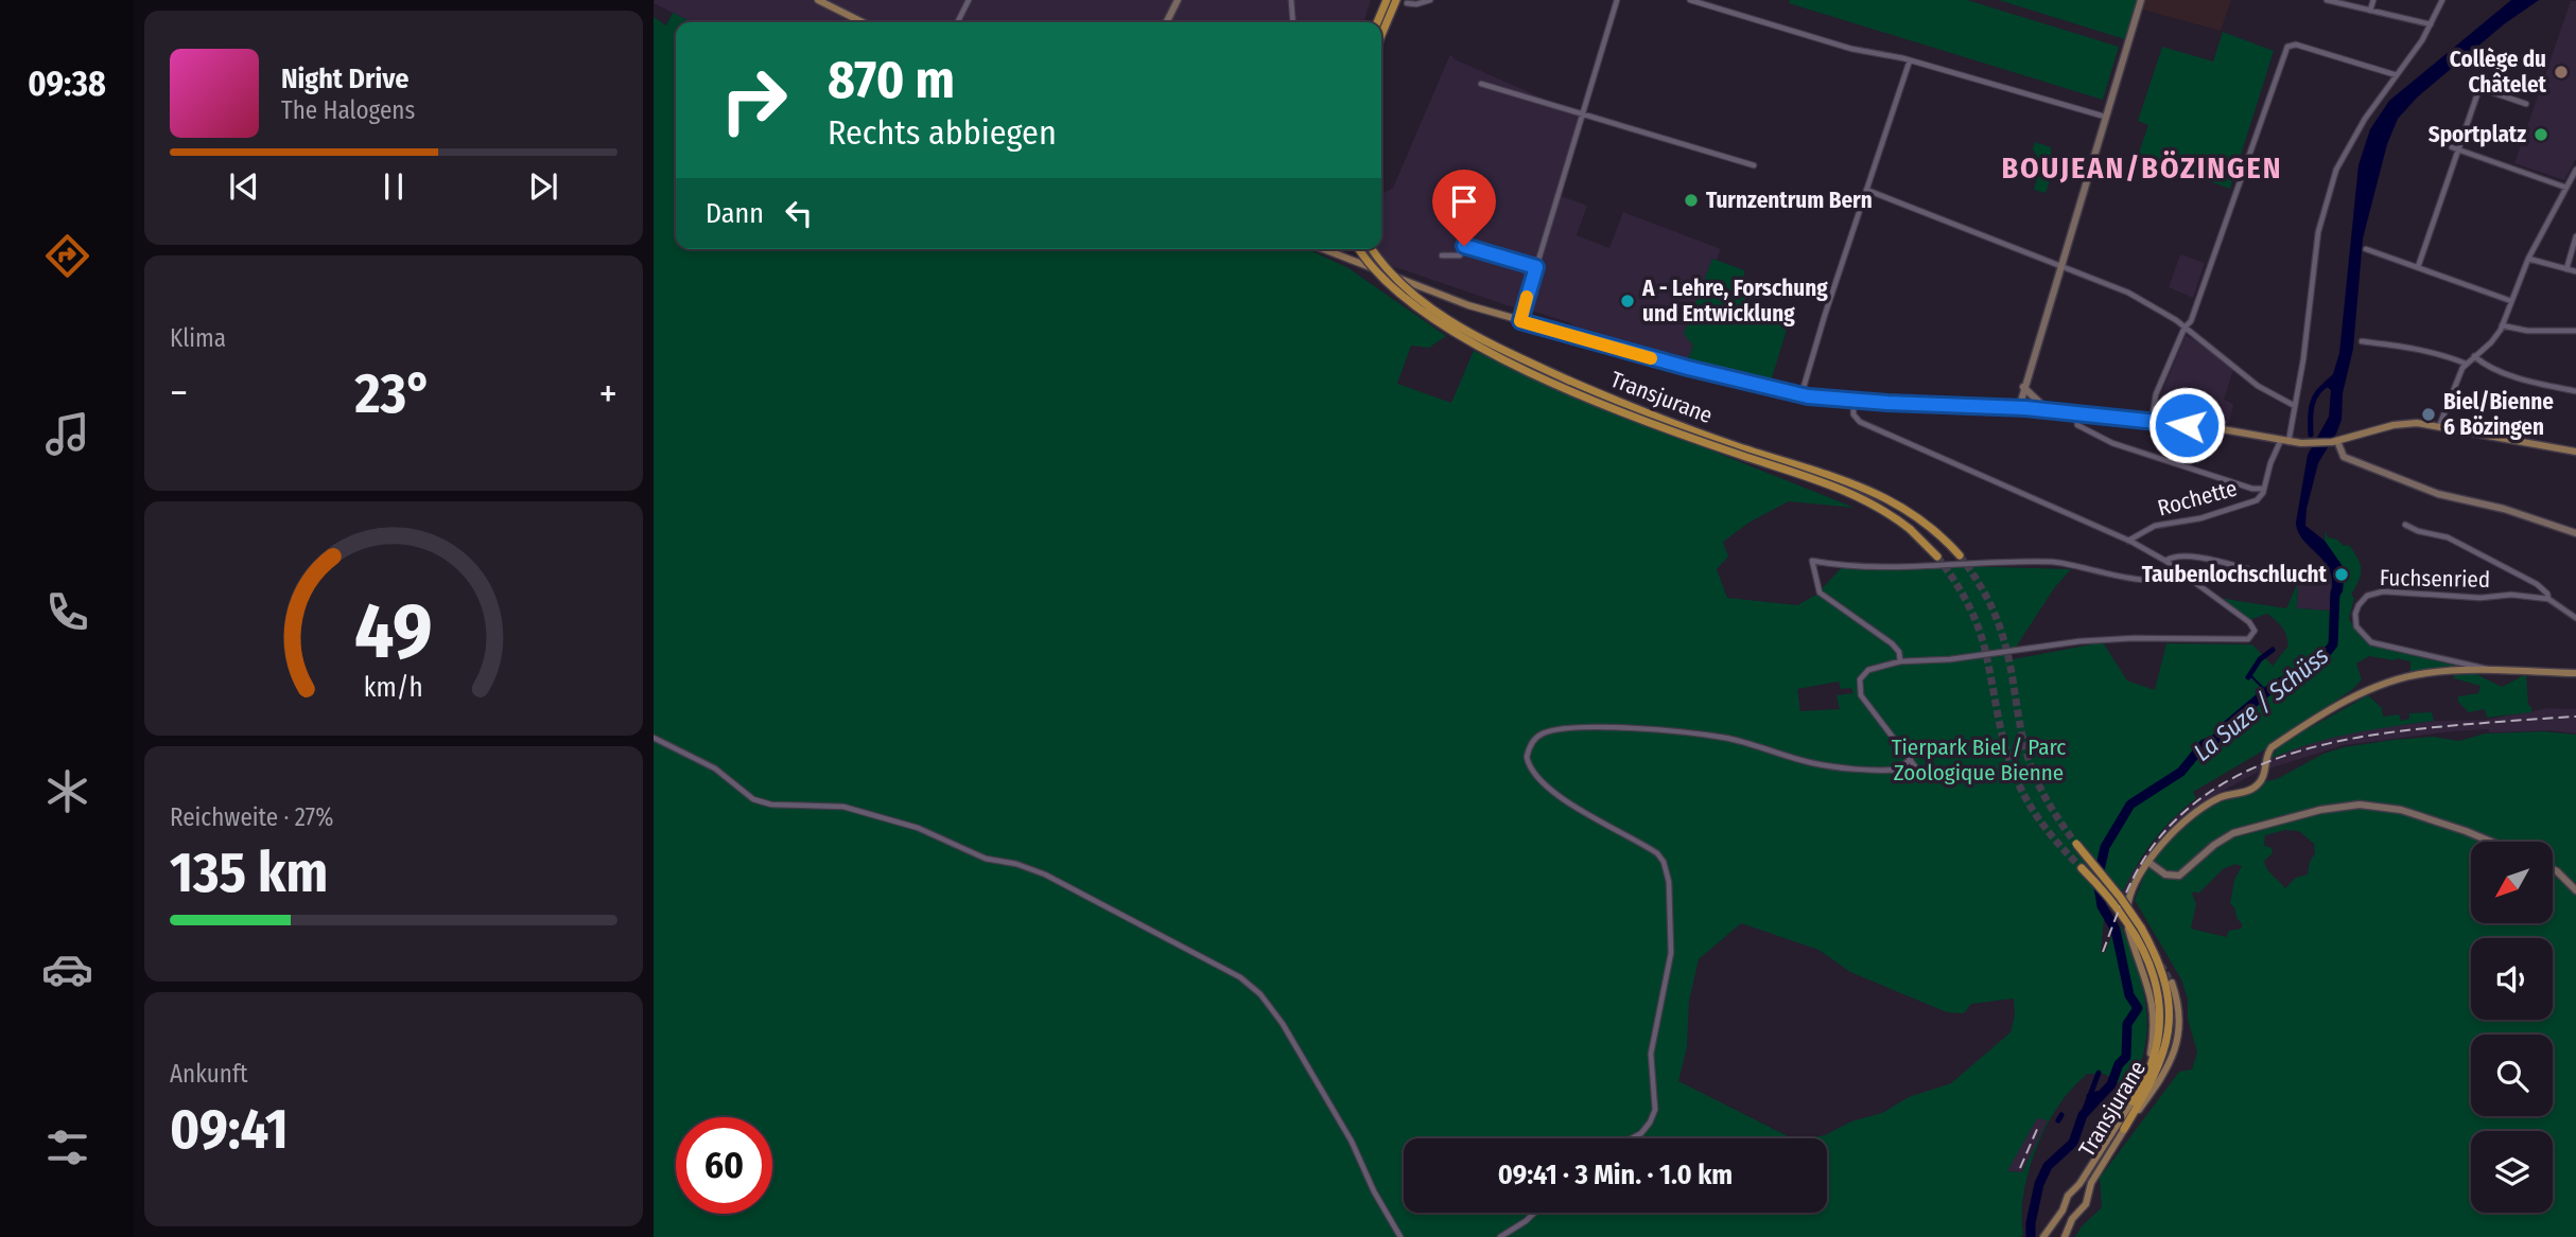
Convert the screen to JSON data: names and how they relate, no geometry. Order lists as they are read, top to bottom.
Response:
{
  "streets": {
    "highway": ["Transjurane"],
    "street": ["Rochette", "Fuchsenried"]
  },
  "districts": ["BOUJEAN/BÖZINGEN"],
  "water": ["La Suze / Schüss"],
  "parks": ["Tierpark Biel / Parc Zoologique Bienne"],
  "places": [
    "Collège du Châtelet",
    "Sportplatz",
    "Turnzentrum Bern",
    "A - Lehre, Forschung und Entwicklung",
    "Biel/Bienne 6 Bözingen",
    "Taubenlochschlucht"
  ],
  "north": "bottom left",
  "page": {
    "tabs": "09:38",
    "turn": ["870 m", "Rechts abbiegen"],
    "song": ["Night Drive", "The Halogens"],
    "then": "Dann",
    "tile": [
      "Klima",
      ["Reichweite · 27%", "135 km"],
      ["Ankunft", "09:41"]
    ],
    "heat": ["−", "23°", "+"],
    "limit": "60",
    "trip": "09:41 · 3 Min. · 1.0 km",
    "gauge": ["49", "km/h"]
  }
}
